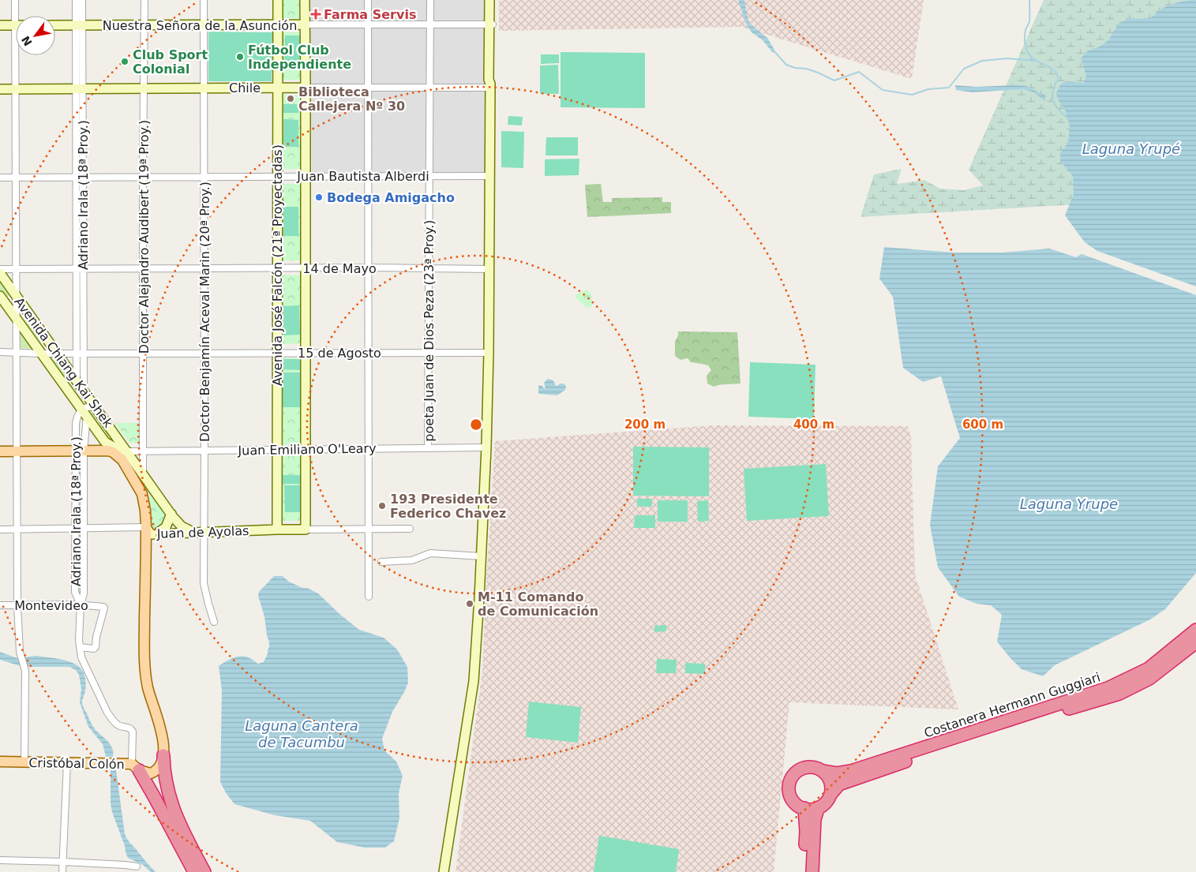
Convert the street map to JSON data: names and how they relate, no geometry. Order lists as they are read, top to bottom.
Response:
{
  "streets": {
    "highway": ["Costanera Hermann Guggiari"],
    "main road": ["Avenida Chiang Kai Shek", "Cristóbal Colón"],
    "street": [
      "Nuestra Señora de la Asunción",
      "Chile",
      "Juan Bautista Alberdi",
      "Adriano Irala (18ª Proy.)",
      "Doctor Alejandro Audibert (19ª Proy.)",
      "Avenida José Falcón (21ª Proyectadas)",
      "14 de Mayo",
      "Doctor Benjamín Aceval Marin (20ª Proy.)",
      "poeta Juan de Dios Peza (23ª Proy.)",
      "15 de Agosto",
      "Juan Emiliano O'Leary",
      "Juan de Ayolas",
      "Montevideo"
    ]
  },
  "crossings": [
    ["Nuestra Señora de la Asunción", "Adriano Irala (18ª Proy.)"],
    ["Nuestra Señora de la Asunción", "Doctor Alejandro Audibert (19ª Proy.)"],
    ["Nuestra Señora de la Asunción", "Avenida José Falcón (21ª Proyectadas)"],
    ["Nuestra Señora de la Asunción", "Doctor Benjamín Aceval Marin (20ª Proy.)"],
    ["Nuestra Señora de la Asunción", "poeta Juan de Dios Peza (23ª Proy.)"],
    ["Chile", "Adriano Irala (18ª Proy.)"],
    ["Chile", "Doctor Alejandro Audibert (19ª Proy.)"],
    ["Chile", "Avenida José Falcón (21ª Proyectadas)"],
    ["Chile", "Doctor Benjamín Aceval Marin (20ª Proy.)"],
    ["Chile", "poeta Juan de Dios Peza (23ª Proy.)"],
    ["Juan Bautista Alberdi", "Adriano Irala (18ª Proy.)"],
    ["Juan Bautista Alberdi", "Doctor Alejandro Audibert (19ª Proy.)"],
    ["Juan Bautista Alberdi", "Avenida José Falcón (21ª Proyectadas)"],
    ["Juan Bautista Alberdi", "Doctor Benjamín Aceval Marin (20ª Proy.)"],
    ["Juan Bautista Alberdi", "poeta Juan de Dios Peza (23ª Proy.)"],
    ["Adriano Irala (18ª Proy.)", "14 de Mayo"],
    ["Adriano Irala (18ª Proy.)", "15 de Agosto"],
    ["Adriano Irala (18ª Proy.)", "Avenida Chiang Kai Shek"],
    ["Adriano Irala (18ª Proy.)", "Juan de Ayolas"],
    ["Adriano Irala (18ª Proy.)", "Montevideo"],
    ["Adriano Irala (18ª Proy.)", "Cristóbal Colón"],
    ["Doctor Alejandro Audibert (19ª Proy.)", "14 de Mayo"],
    ["Doctor Alejandro Audibert (19ª Proy.)", "15 de Agosto"],
    ["Doctor Alejandro Audibert (19ª Proy.)", "Avenida Chiang Kai Shek"],
    ["Doctor Alejandro Audibert (19ª Proy.)", "Juan Emiliano O'Leary"],
    ["Avenida José Falcón (21ª Proyectadas)", "14 de Mayo"],
    ["Avenida José Falcón (21ª Proyectadas)", "15 de Agosto"],
    ["Avenida José Falcón (21ª Proyectadas)", "Juan Emiliano O'Leary"],
    ["Avenida José Falcón (21ª Proyectadas)", "Juan de Ayolas"],
    ["14 de Mayo", "Doctor Benjamín Aceval Marin (20ª Proy.)"],
    ["14 de Mayo", "poeta Juan de Dios Peza (23ª Proy.)"],
    ["Doctor Benjamín Aceval Marin (20ª Proy.)", "15 de Agosto"],
    ["Doctor Benjamín Aceval Marin (20ª Proy.)", "Juan Emiliano O'Leary"],
    ["Doctor Benjamín Aceval Marin (20ª Proy.)", "Juan de Ayolas"],
    ["poeta Juan de Dios Peza (23ª Proy.)", "15 de Agosto"],
    ["poeta Juan de Dios Peza (23ª Proy.)", "Juan Emiliano O'Leary"],
    ["15 de Agosto", "Avenida Chiang Kai Shek"],
    ["Avenida Chiang Kai Shek", "Juan Emiliano O'Leary"],
    ["Avenida Chiang Kai Shek", "Juan de Ayolas"]
  ],
  "water": ["Laguna Yrupé", "Laguna Yrupe", "Laguna Cantera de Tacumbu"],
  "places": {
    "health": ["Farma Servis"],
    "other": [
      "Fútbol Club Independiente",
      "Club Sport Colonial",
      "Biblioteca Callejera Nº 30",
      "Bodega Amigacho",
      "193 Presidente Federico Chavez",
      "M-11 Comando de Comunicación"
    ]
  },
  "north": "bottom left",
  "rings": ["200 m", "400 m", "600 m"]
}
